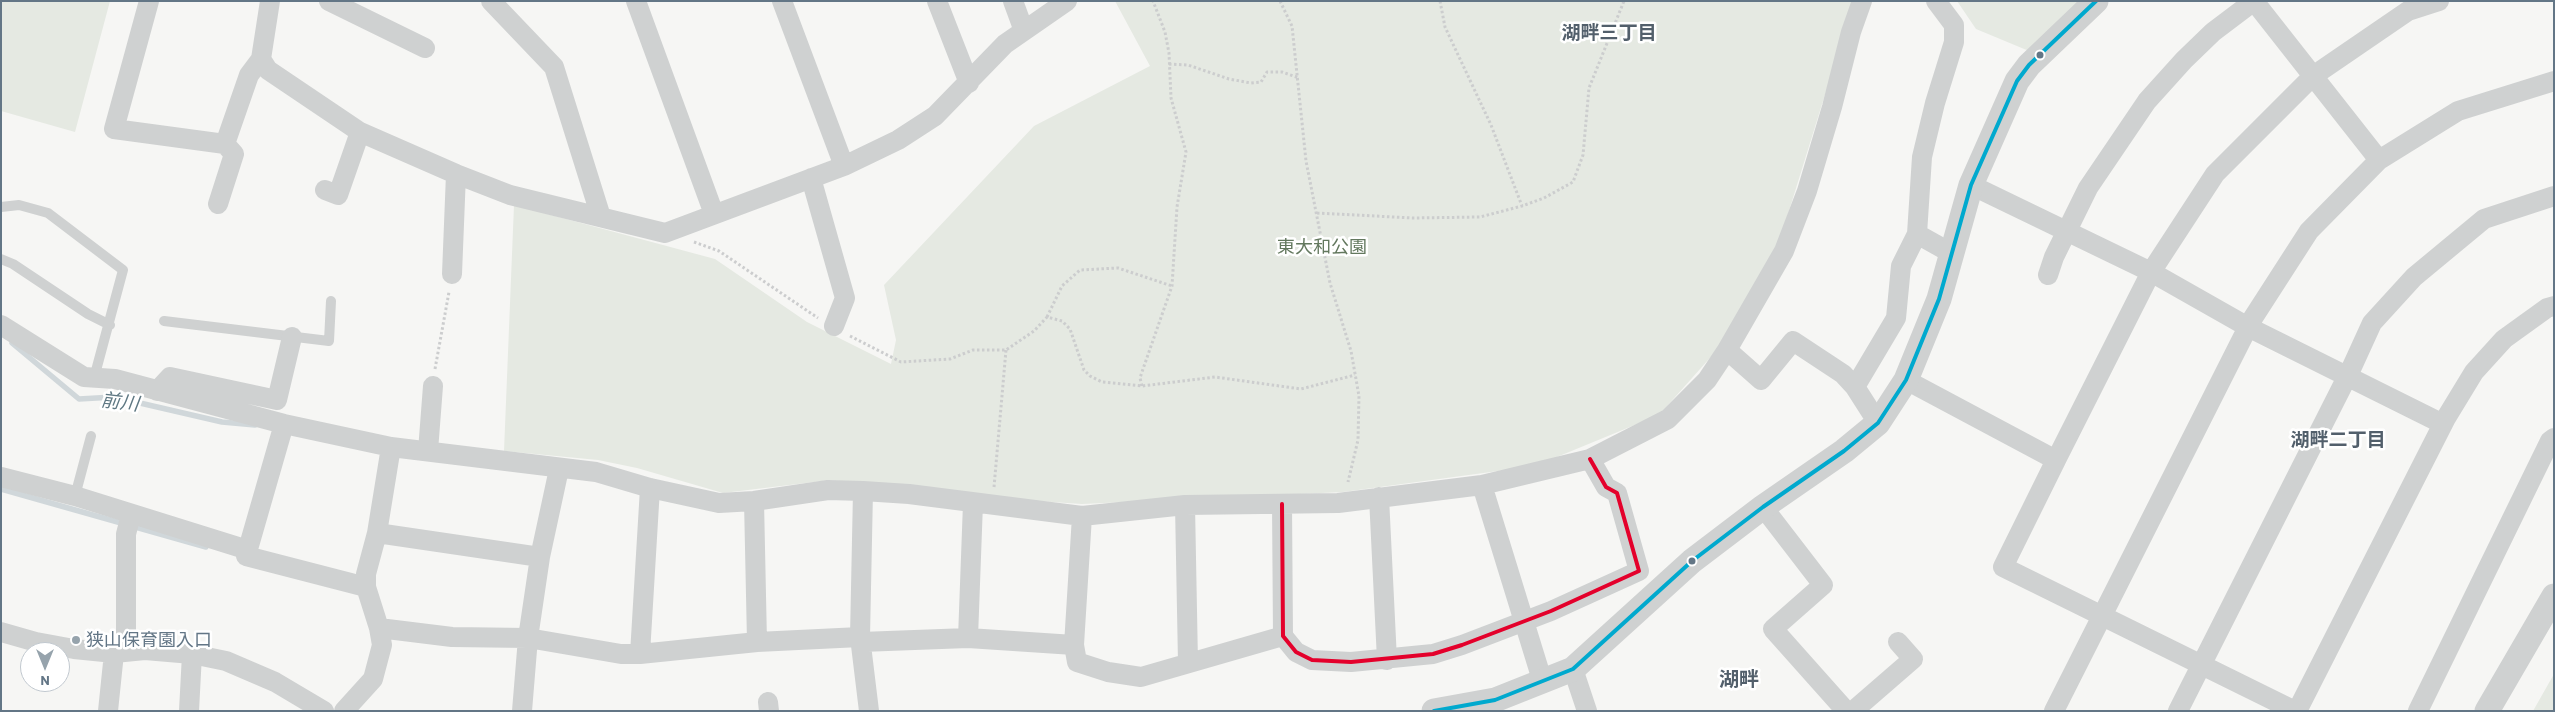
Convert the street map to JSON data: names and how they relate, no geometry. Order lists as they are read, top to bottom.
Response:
{
  "districts": ["湖畔三丁目", "湖畔二丁目", "湖畔"],
  "water": ["前川"],
  "parks": ["東大和公園"],
  "places": ["狭山保育園入口"],
  "north": "bottom"
}
